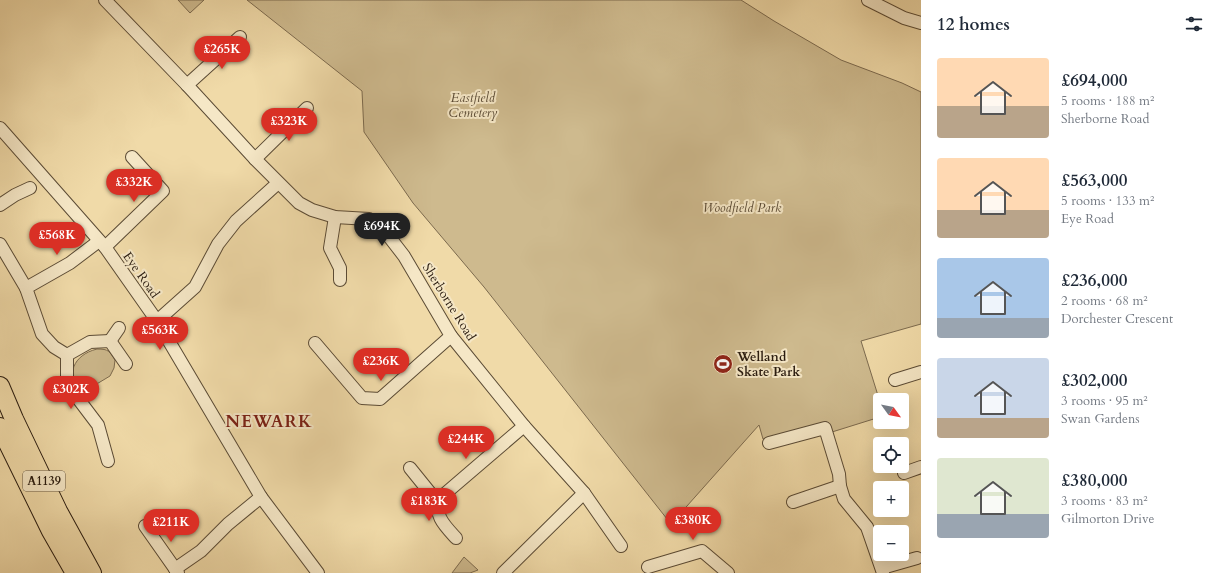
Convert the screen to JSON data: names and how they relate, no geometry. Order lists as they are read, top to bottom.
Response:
{
  "streets": {
    "highway": ["A1139"],
    "street": ["Eye Road", "Sherborne Road"]
  },
  "districts": ["NEWARK"],
  "parks": ["Eastfield Cemetery", "Woodfield Park"],
  "places": {
    "sports": ["Welland Skate Park"]
  },
  "north": "bottom right",
  "page": {
    "heading": "12 homes",
    "price": [
      "£265K",
      "£323K",
      "£332K",
      "£694K",
      "£568K",
      "£563K",
      "£236K",
      "£302K",
      "£244K",
      "£183K",
      "£380K",
      "£211K"
    ],
    "list": [
      {
        "name": "£694,000",
        "note": "5 rooms · 188 m² · Sherborne Road"
      },
      {
        "name": "£563,000",
        "note": "5 rooms · 133 m² · Eye Road"
      },
      {
        "name": "£236,000",
        "note": "2 rooms · 68 m² · Dorchester Crescent"
      },
      {
        "name": "£302,000",
        "note": "3 rooms · 95 m² · Swan Gardens"
      },
      {
        "name": "£380,000",
        "note": "3 rooms · 83 m² · Gilmorton Drive"
      }
    ],
    "map_buttons": ["+", "−"]
  }
}
